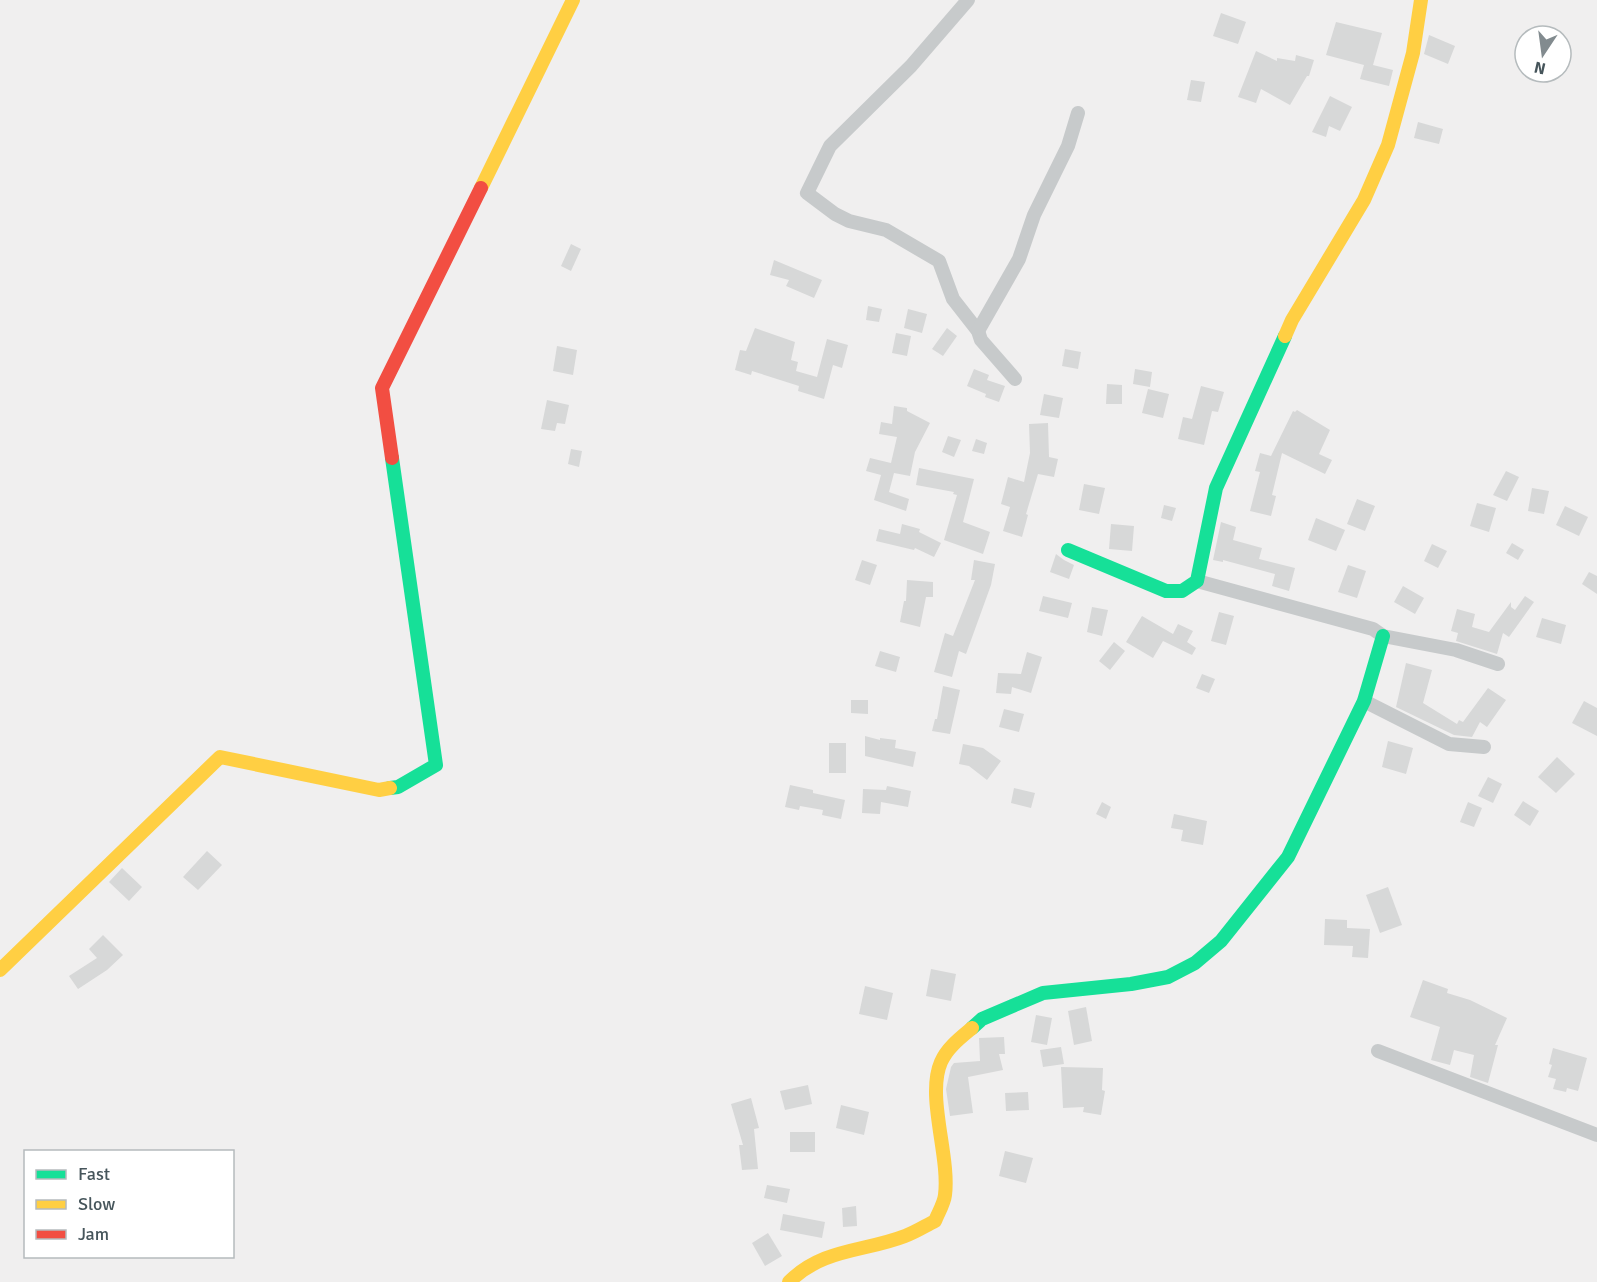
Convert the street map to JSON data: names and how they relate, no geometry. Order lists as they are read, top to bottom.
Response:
{
  "legend": ["Fast", "Slow", "Jam"],
  "north": "bottom"
}
